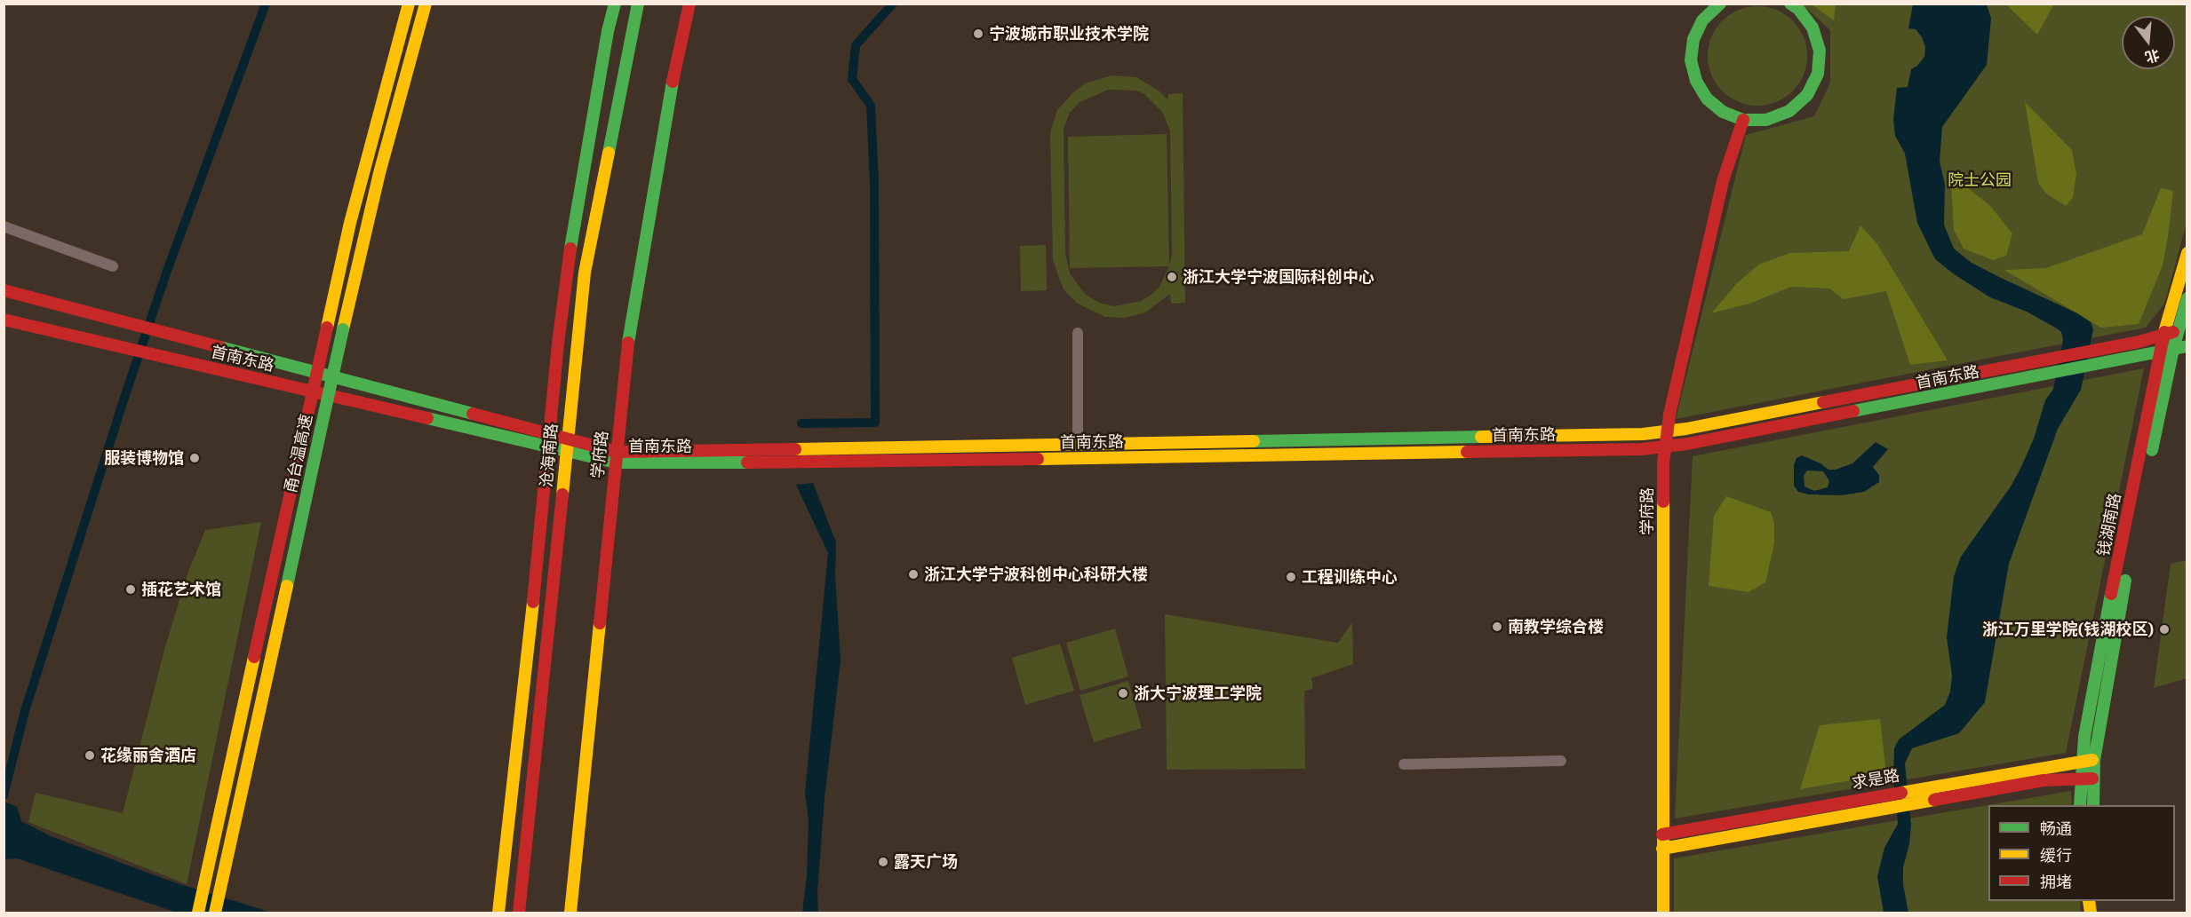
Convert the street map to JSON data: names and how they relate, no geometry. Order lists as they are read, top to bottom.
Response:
{
  "streets": {
    "main road": [
      "首南东路",
      "甬台温高速",
      "学府路",
      "沧海南路",
      "钱湖南路",
      "求是路"
    ]
  },
  "crossings": [
    ["首南东路", "甬台温高速"],
    ["首南东路", "学府路"],
    ["首南东路", "沧海南路"],
    ["首南东路", "钱湖南路"],
    ["学府路", "求是路"],
    ["钱湖南路", "求是路"]
  ],
  "parks": ["院士公园"],
  "places": [
    "宁波城市职业技术学院",
    "浙江大学宁波国际科创中心",
    "服装博物馆",
    "浙江大学宁波科创中心科研大楼",
    "工程训练中心",
    "插花艺术馆",
    "南教学综合楼",
    "浙江万里学院(钱湖校区)",
    "浙大宁波理工学院",
    "花缘丽舍酒店",
    "露天广场"
  ],
  "legend": ["畅通", "缓行", "拥堵"],
  "north": "bottom"
}
